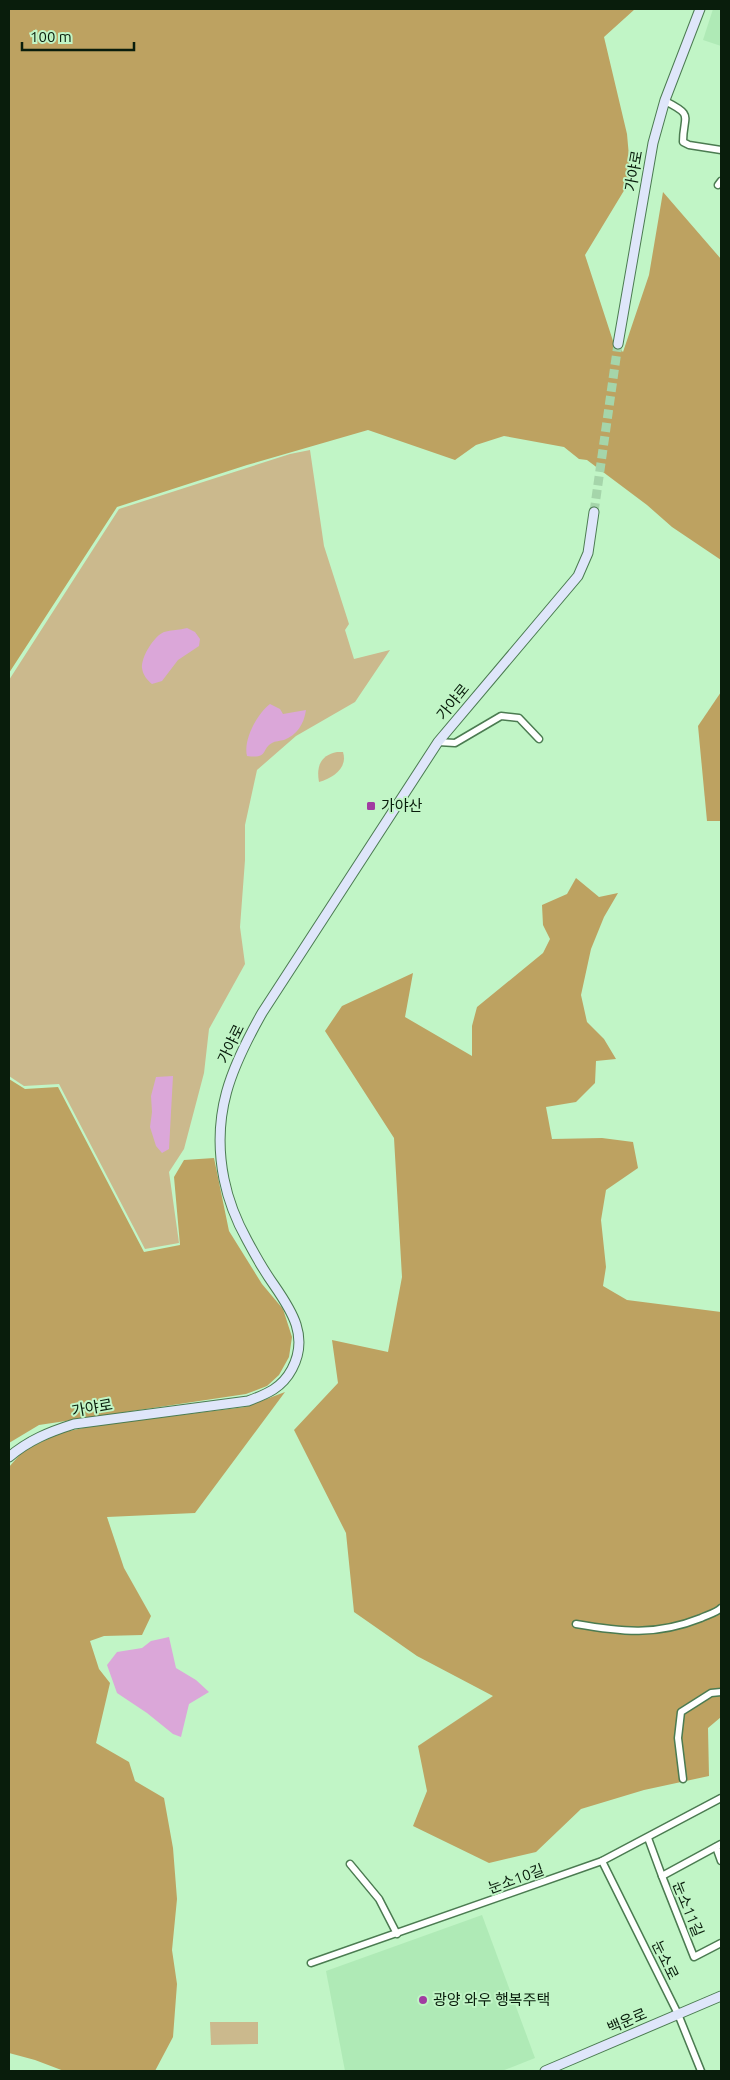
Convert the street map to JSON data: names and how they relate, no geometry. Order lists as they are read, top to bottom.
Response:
{
  "streets": {
    "street": [
      "가야로",
      "눈소10길",
      "눈소11길",
      "눈소로",
      "백운로"
    ]
  },
  "crossings": [
    ["눈소10길", "눈소로"],
    ["눈소로", "백운로"]
  ],
  "places": {
    "transit": ["가야산"],
    "other": ["광양 와우 행복주택"]
  },
  "scale_bar": "100 m"
}
